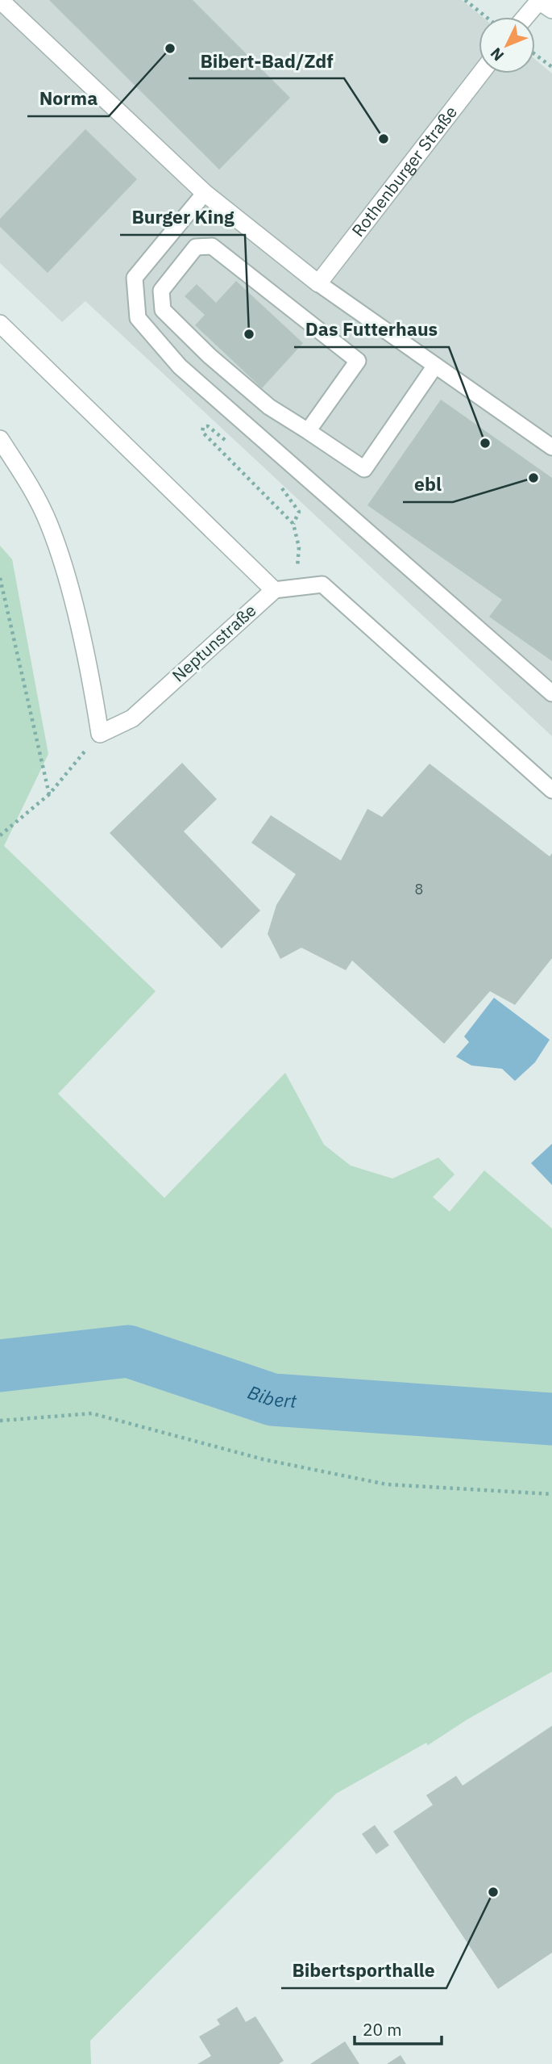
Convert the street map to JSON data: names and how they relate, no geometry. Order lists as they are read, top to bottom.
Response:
{
  "streets": {
    "street": ["Rothenburger Straße", "Neptunstraße"]
  },
  "water": ["Bibert"],
  "places": [
    "Norma",
    "Bibert-Bad/Zdf",
    "Burger King",
    "Das Futterhaus",
    "ebl",
    "Bibertsporthalle"
  ],
  "house_numbers": ["8"],
  "scale_bar": "20 m",
  "north": "bottom left"
}
